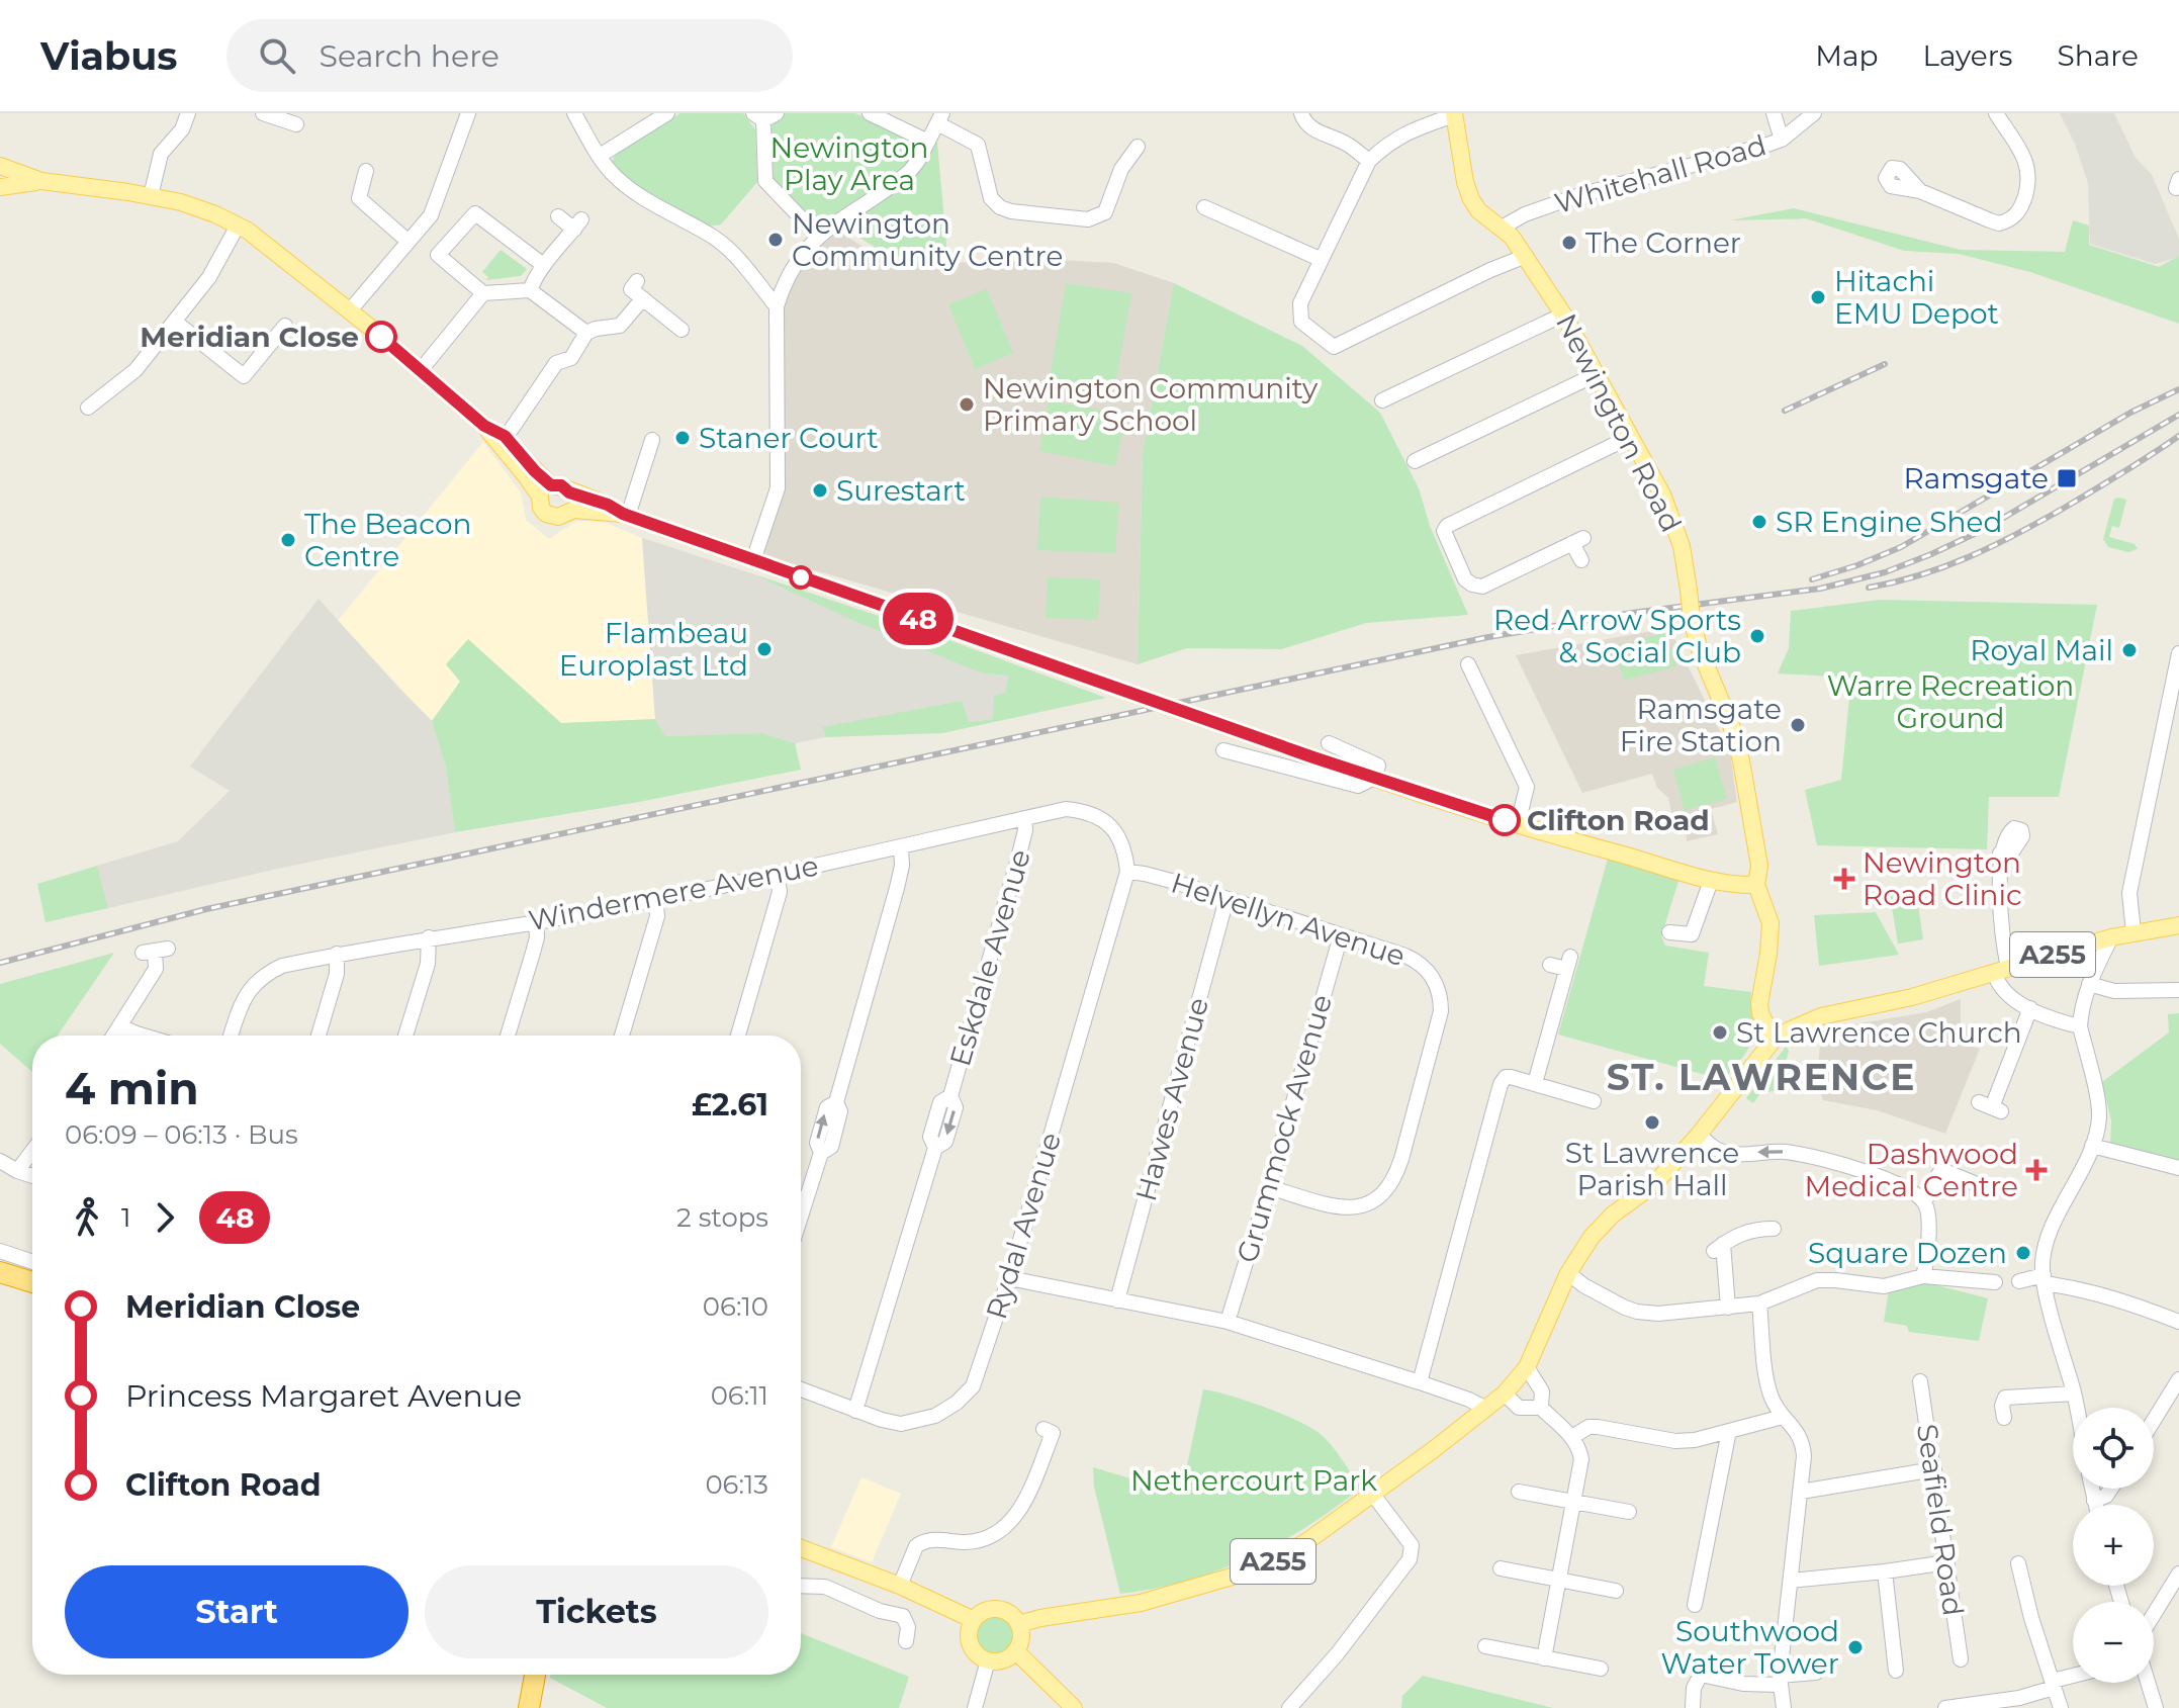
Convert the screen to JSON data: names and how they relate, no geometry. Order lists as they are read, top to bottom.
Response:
{
  "streets": {
    "main road": ["Newington Road", "A255"],
    "street": [
      "Whitehall Road",
      "Windermere Avenue",
      "Helvellyn Avenue",
      "Eskdale Avenue",
      "Hawes Avenue",
      "Grummock Avenue",
      "Rydal Avenue",
      "Seafield Road"
    ]
  },
  "crossings": [
    ["Whitehall Road", "Newington Road"],
    ["Newington Road", "A255"],
    ["Windermere Avenue", "Helvellyn Avenue"],
    ["Windermere Avenue", "Eskdale Avenue"],
    ["Windermere Avenue", "Rydal Avenue"],
    ["Helvellyn Avenue", "Hawes Avenue"],
    ["Helvellyn Avenue", "Grummock Avenue"],
    ["Helvellyn Avenue", "Rydal Avenue"],
    ["Eskdale Avenue", "Rydal Avenue"]
  ],
  "districts": ["ST. LAWRENCE"],
  "parks": ["Newington Play Area", "Warre Recreation Ground", "Nethercourt Park"],
  "places": {
    "other": [
      "Newington Community Centre",
      "The Corner",
      "Hitachi EMU Depot",
      "Meridian Close",
      "Newington Community Primary School",
      "Staner Court",
      "Surestart",
      "SR Engine Shed",
      "The Beacon Centre",
      "Red Arrow Sports & Social Club",
      "Flambeau Europlast Ltd",
      "Royal Mail",
      "Ramsgate Fire Station",
      "Clifton Road",
      "St Lawrence Church",
      "St Lawrence Parish Hall",
      "Square Dozen",
      "Southwood Water Tower"
    ],
    "transit": ["Ramsgate"],
    "health": ["Newington Road Clinic", "Dashwood Medical Centre"]
  },
  "lines": ["bus line 48"],
  "page": {
    "header": "Viabus",
    "search": "Search here",
    "nav": ["Map", "Layers", "Share"],
    "on_map": "48",
    "heading": ["4 min", "06:09 – 06:13 · Bus", "£2.61"],
    "legs": ["1", "48", "2 stops"],
    "list": [
      {
        "name": "Meridian Close",
        "value": "06:10"
      },
      {
        "name": "Princess Margaret Avenue",
        "value": "06:11"
      },
      {
        "name": "Clifton Road",
        "value": "06:13"
      }
    ],
    "map_buttons": ["+", "−"],
    "buttons": ["Start", "Tickets"]
  }
}
